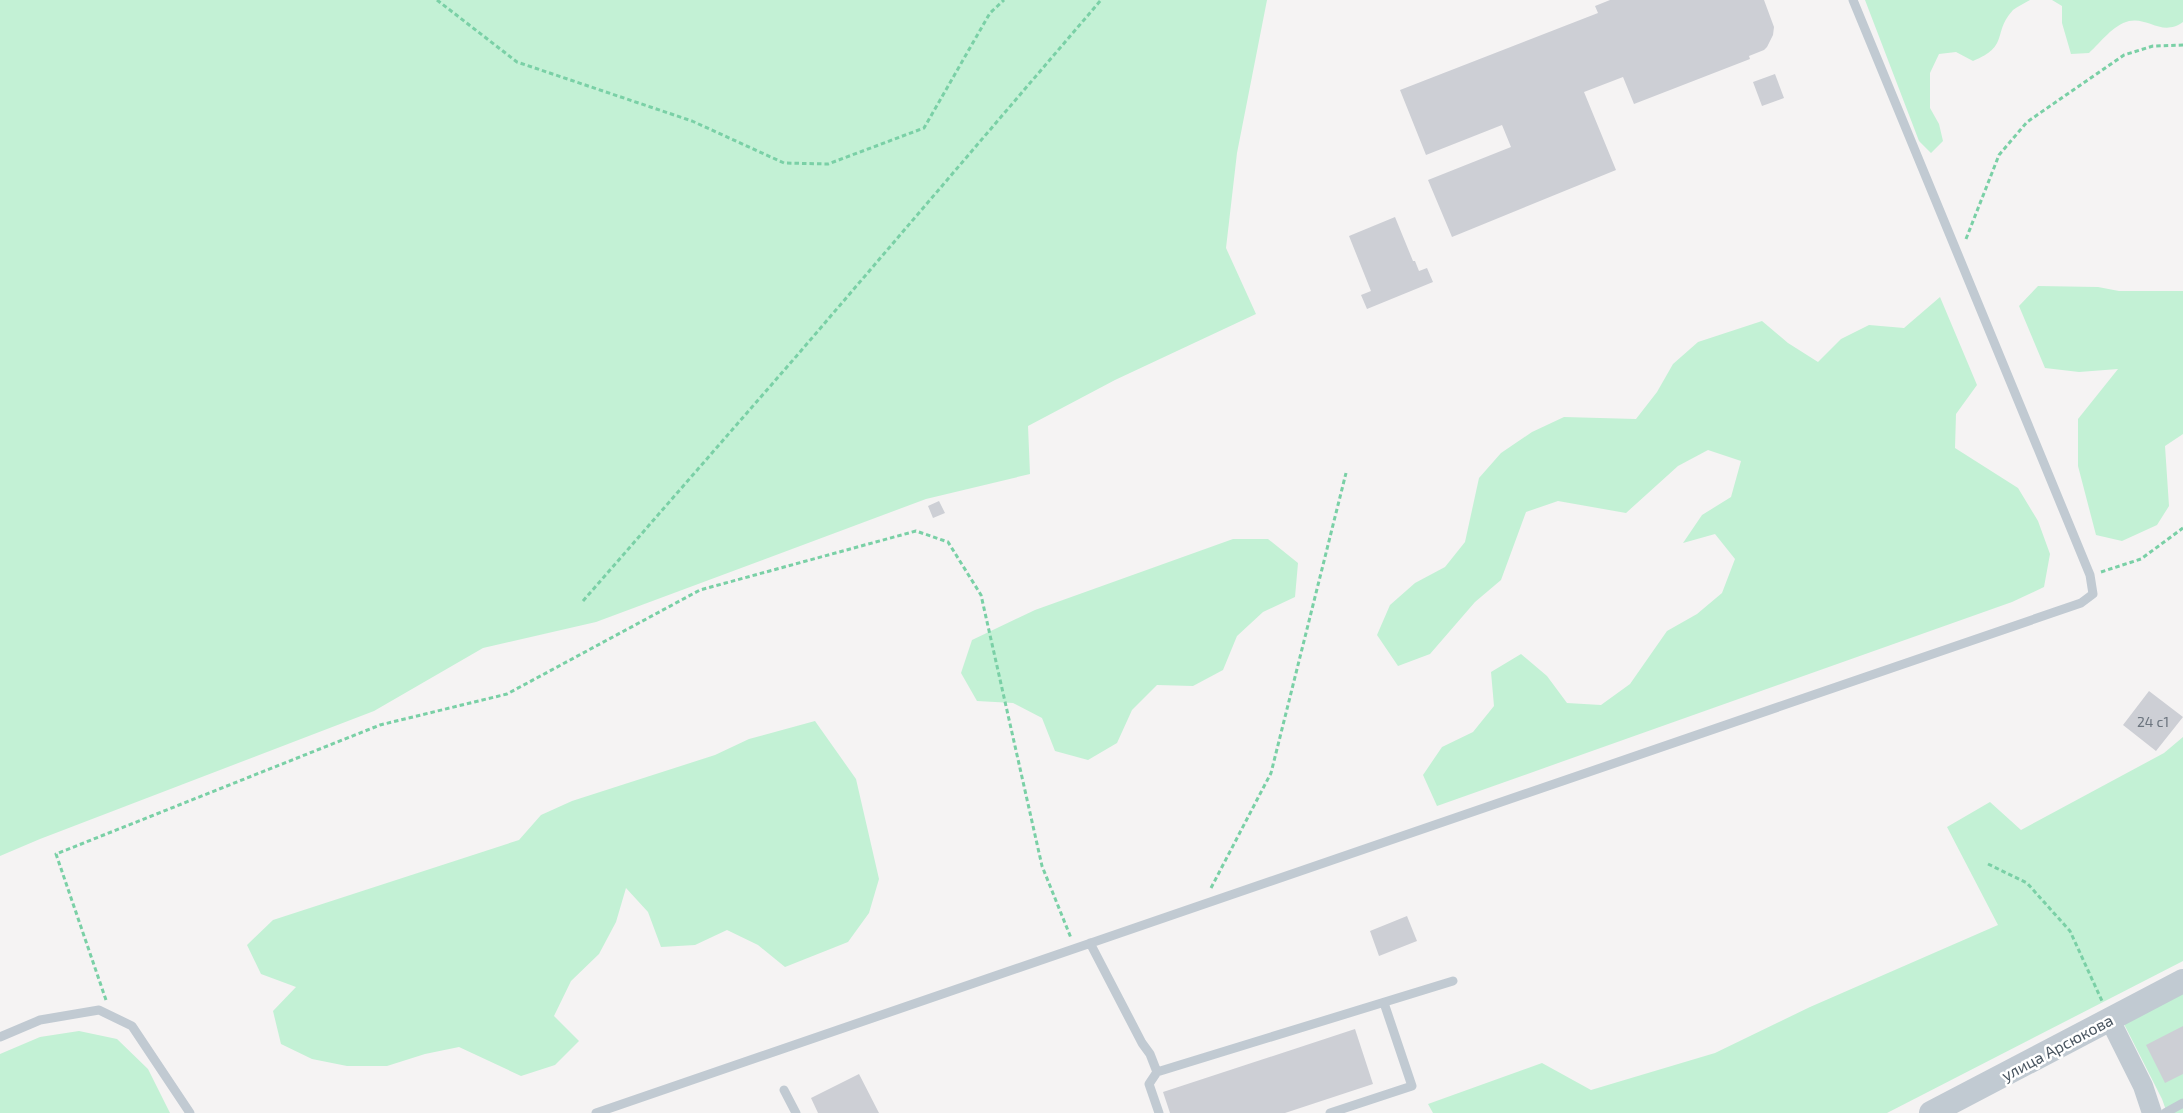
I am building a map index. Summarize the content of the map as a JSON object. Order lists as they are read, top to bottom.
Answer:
{
  "streets": {
    "street": ["улица Арсюкова"]
  },
  "house_numbers": ["24 с1"]
}
